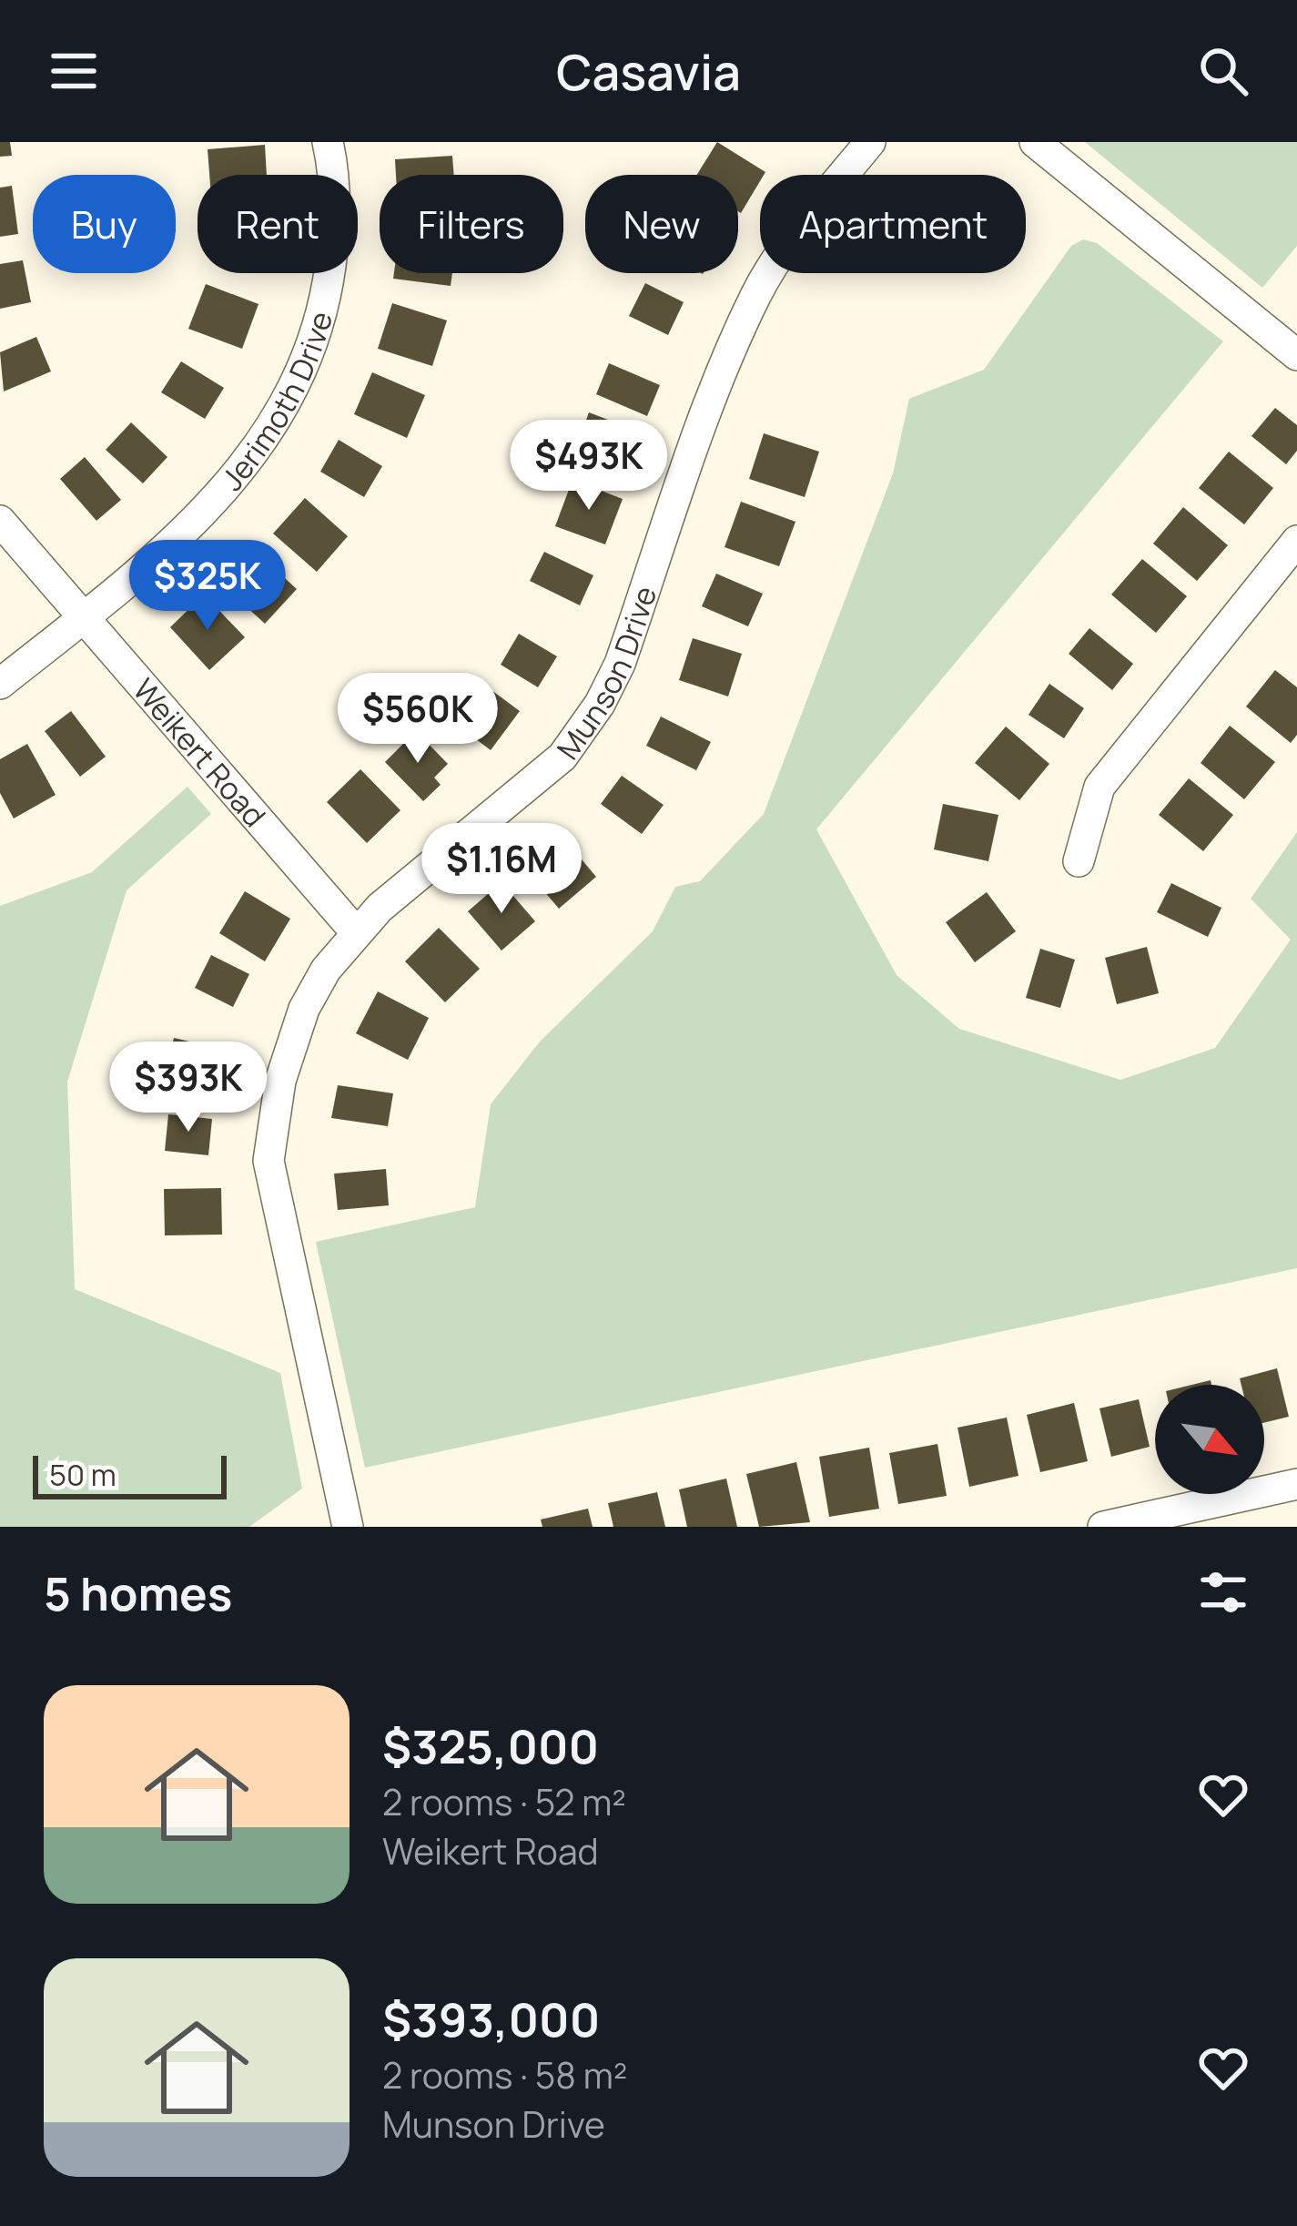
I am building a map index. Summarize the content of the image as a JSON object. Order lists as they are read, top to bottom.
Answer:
{
  "streets": {
    "street": ["Jerimoth Drive", "Munson Drive", "Weikert Road"]
  },
  "crossings": [
    ["Jerimoth Drive", "Weikert Road"],
    ["Munson Drive", "Weikert Road"]
  ],
  "scale_bar": "50 m",
  "north": "bottom right",
  "page": {
    "header": "Casavia",
    "chip": [
      "Buy",
      "Rent",
      "Filters",
      "New",
      "Apartment"
    ],
    "price": [
      "$493K",
      "$325K",
      "$560K",
      "$1.16M",
      "$393K"
    ],
    "scale": "50 m",
    "heading": "5 homes",
    "list": [
      {
        "name": "$325,000",
        "note": "2 rooms · 52 m² · Weikert Road"
      },
      {
        "name": "$393,000",
        "note": "2 rooms · 58 m² · Munson Drive"
      }
    ]
  }
}
